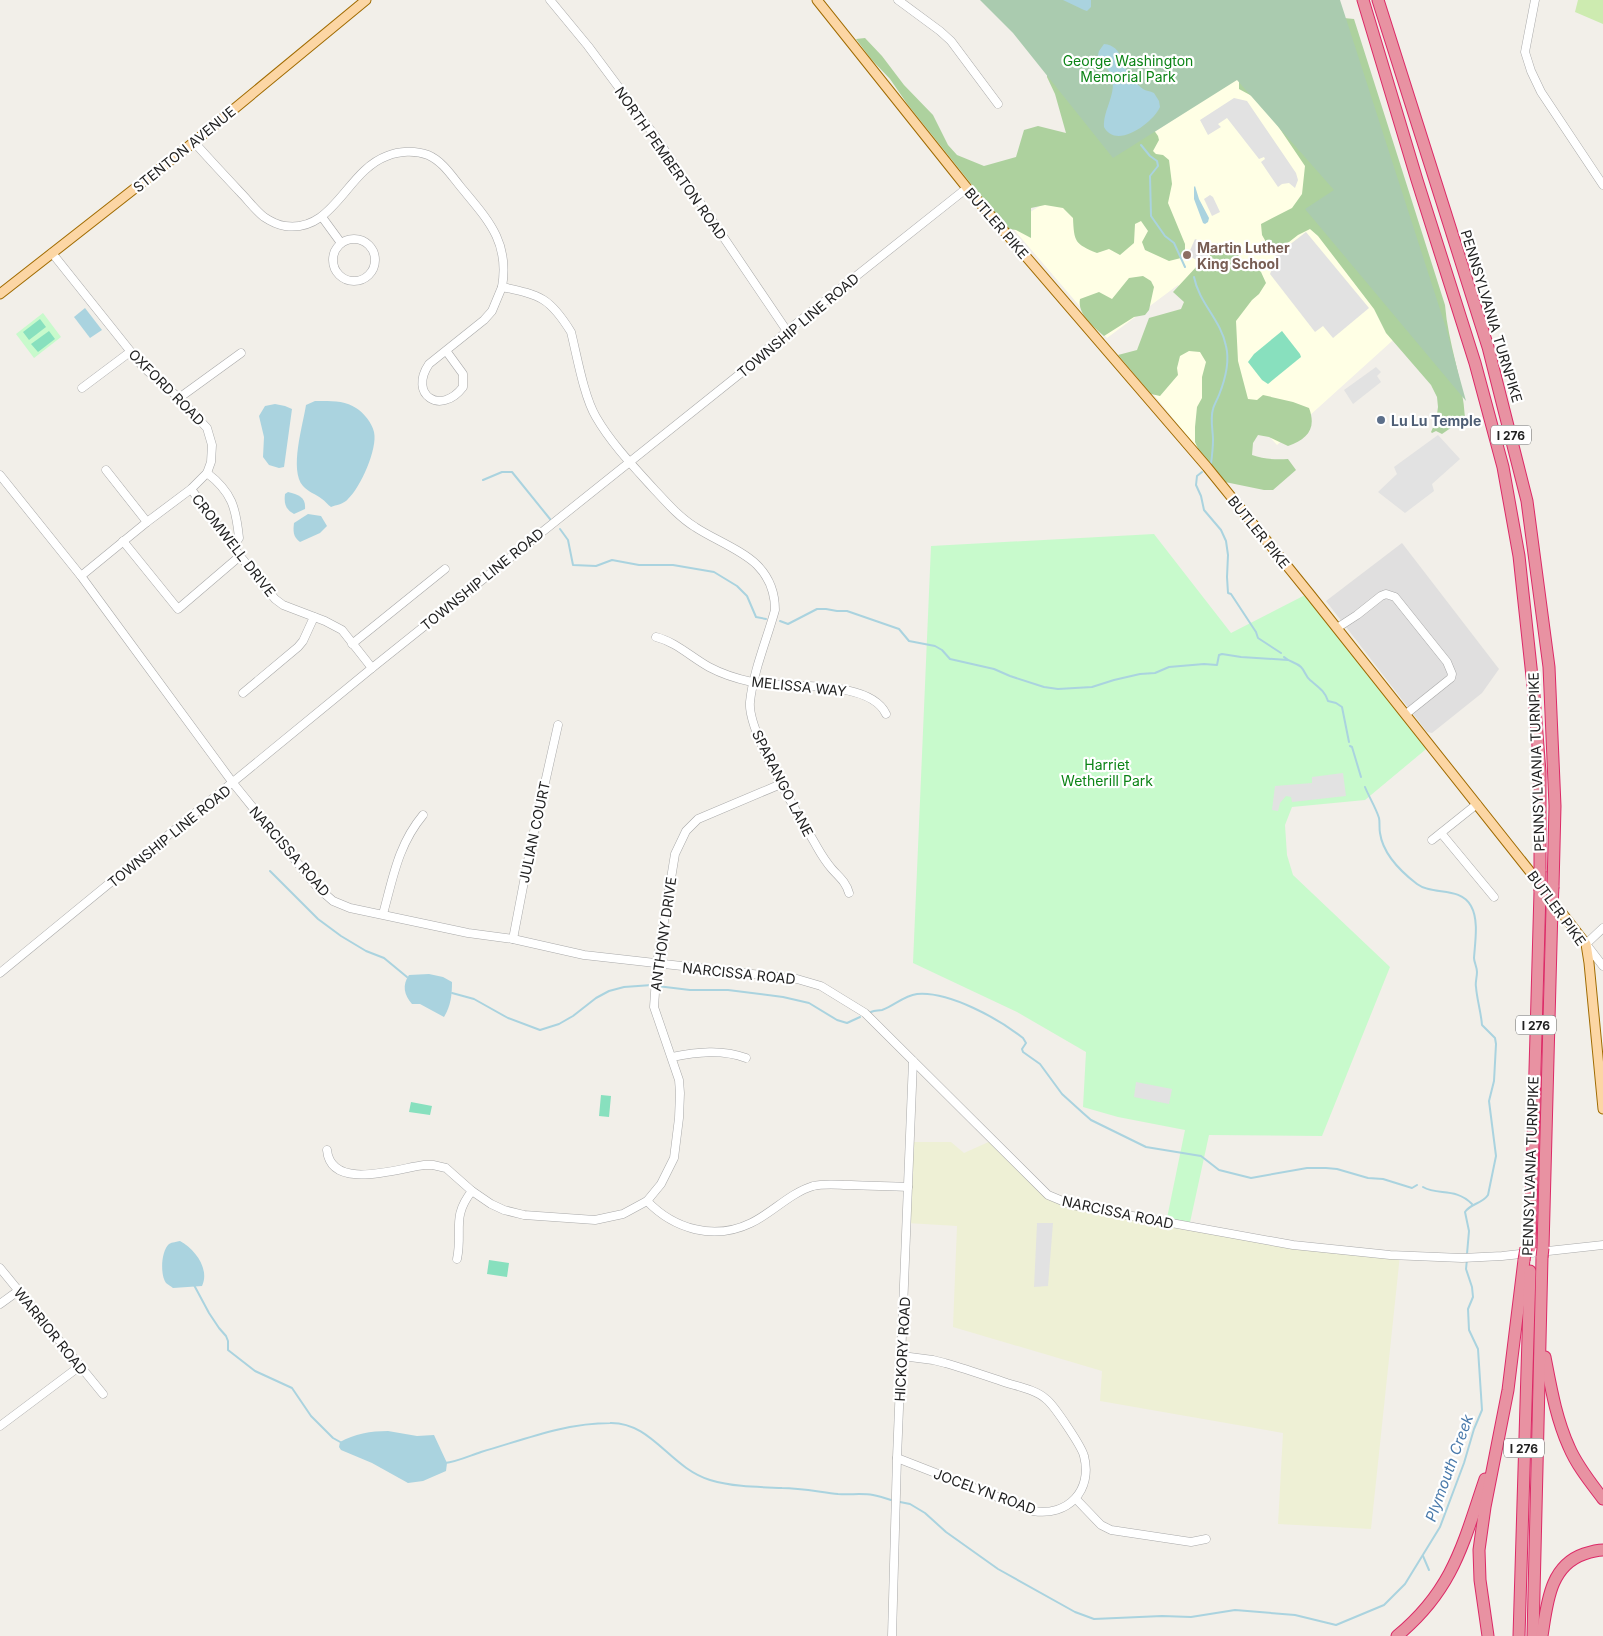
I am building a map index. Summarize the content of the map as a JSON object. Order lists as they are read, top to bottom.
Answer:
{
  "streets": {
    "highway": ["PENNSYLVANIA TURNPIKE", "I 276"],
    "main road": ["STENTON AVENUE", "BUTLER PIKE"],
    "street": [
      "NORTH PEMBERTON ROAD",
      "TOWNSHIP LINE ROAD",
      "OXFORD ROAD",
      "CROMWELL DRIVE",
      "MELISSA WAY",
      "SPARANGO LANE",
      "JULIAN COURT",
      "NARCISSA ROAD",
      "ANTHONY DRIVE",
      "WARRIOR ROAD",
      "HICKORY ROAD",
      "JOCELYN ROAD"
    ]
  },
  "crossings": [
    ["STENTON AVENUE", "OXFORD ROAD"],
    ["NORTH PEMBERTON ROAD", "TOWNSHIP LINE ROAD"],
    ["BUTLER PIKE", "TOWNSHIP LINE ROAD"],
    ["TOWNSHIP LINE ROAD", "CROMWELL DRIVE"],
    ["TOWNSHIP LINE ROAD", "SPARANGO LANE"],
    ["TOWNSHIP LINE ROAD", "NARCISSA ROAD"],
    ["MELISSA WAY", "SPARANGO LANE"],
    ["SPARANGO LANE", "ANTHONY DRIVE"],
    ["JULIAN COURT", "NARCISSA ROAD"],
    ["NARCISSA ROAD", "ANTHONY DRIVE"],
    ["NARCISSA ROAD", "HICKORY ROAD"],
    ["HICKORY ROAD", "JOCELYN ROAD"]
  ],
  "water": ["Plymouth Creek"],
  "parks": ["George Washington Memorial Park", "Harriet Wetherill Park"],
  "places": ["Martin Luther King School", "Lu Lu Temple"]
}
